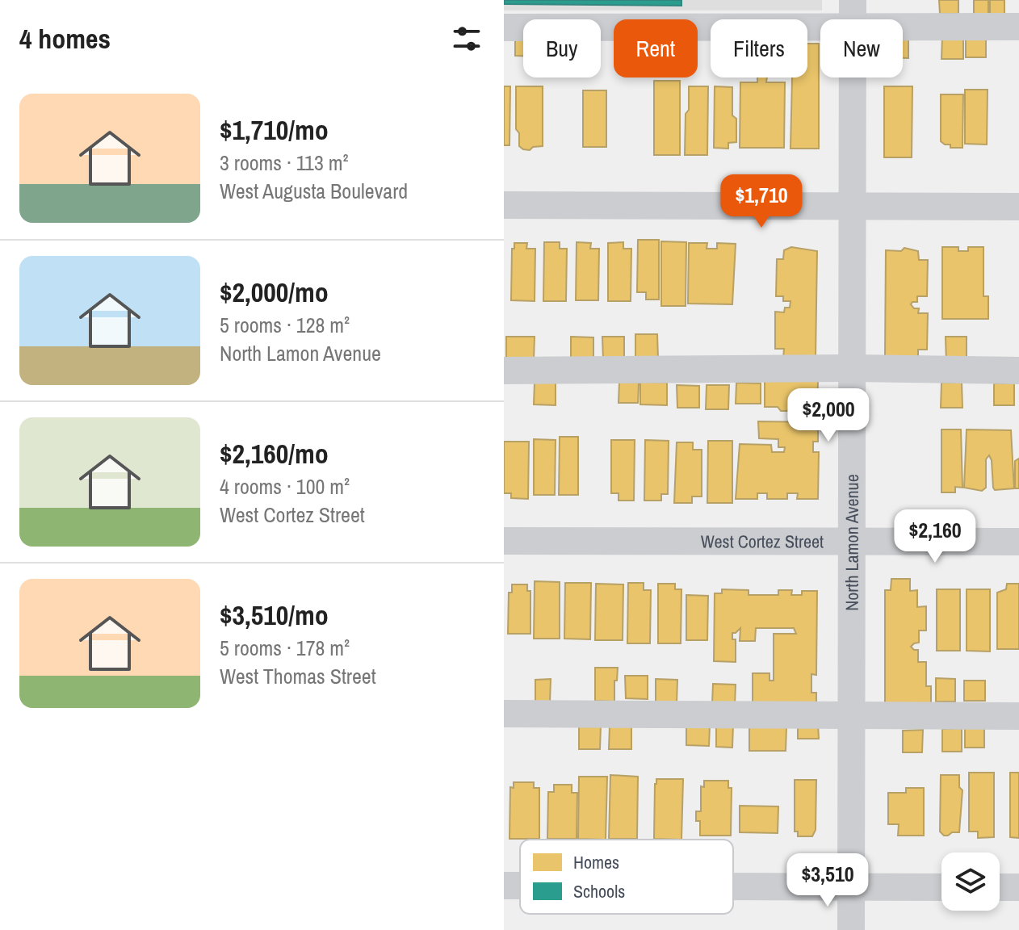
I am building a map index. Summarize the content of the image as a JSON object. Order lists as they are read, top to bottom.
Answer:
{
  "streets": {
    "street": ["West Cortez Street", "North Lamon Avenue"]
  },
  "crossings": [
    ["West Cortez Street", "North Lamon Avenue"]
  ],
  "legend": ["Homes", "Schools"],
  "page": {
    "heading": "4 homes",
    "chip": [
      "Buy",
      "Rent",
      "Filters",
      "New"
    ],
    "list": [
      {
        "name": "$1,710/mo",
        "note": "3 rooms · 113 m² · West Augusta Boulevard"
      },
      {
        "name": "$2,000/mo",
        "note": "5 rooms · 128 m² · North Lamon Avenue"
      },
      {
        "name": "$2,160/mo",
        "note": "4 rooms · 100 m² · West Cortez Street"
      },
      {
        "name": "$3,510/mo",
        "note": "5 rooms · 178 m² · West Thomas Street"
      }
    ],
    "price": [
      "$1,710",
      "$2,000",
      "$2,160",
      "$3,510"
    ]
  }
}
